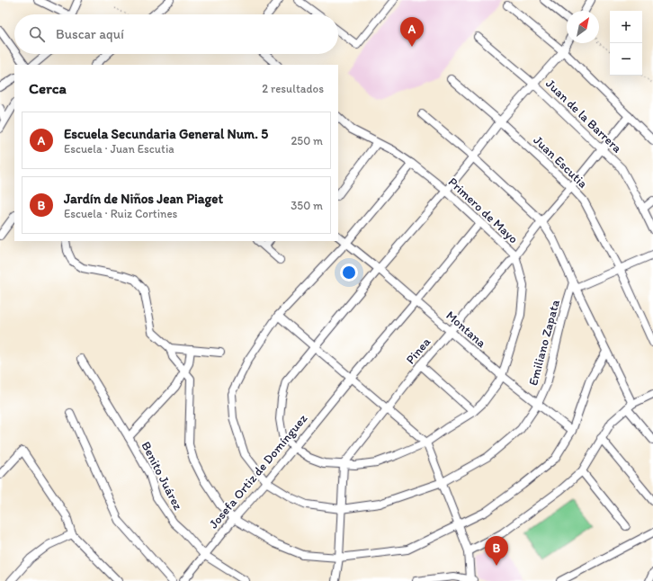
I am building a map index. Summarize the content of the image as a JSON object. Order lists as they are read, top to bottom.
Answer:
{
  "streets": {
    "street": [
      "Juan de la Barrera",
      "Juan Escutia",
      "Primero de Mayo",
      "Montana",
      "Emiliano Zapata",
      "Pinea",
      "Josefa Ortiz de Domínguez",
      "Benito Juárez"
    ]
  },
  "crossings": [
    ["Juan de la Barrera", "Primero de Mayo"],
    ["Juan de la Barrera", "Pinea"],
    ["Juan Escutia", "Primero de Mayo"],
    ["Juan Escutia", "Pinea"],
    ["Primero de Mayo", "Montana"],
    ["Primero de Mayo", "Emiliano Zapata"],
    ["Primero de Mayo", "Pinea"],
    ["Primero de Mayo", "Josefa Ortiz de Domínguez"],
    ["Montana", "Emiliano Zapata"],
    ["Montana", "Pinea"],
    ["Montana", "Josefa Ortiz de Domínguez"],
    ["Emiliano Zapata", "Pinea"],
    ["Emiliano Zapata", "Josefa Ortiz de Domínguez"],
    ["Josefa Ortiz de Domínguez", "Benito Juárez"]
  ],
  "north": "top right",
  "page": {
    "map_buttons": ["+", "−"],
    "search": "Buscar aquí",
    "pins": ["A", "B"],
    "heading": ["Cerca", "2 resultados"],
    "list": [
      {
        "mark": "A",
        "name": "Escuela Secundaria General Num. 5",
        "note": "Escuela · Juan Escutia",
        "value": "250 m"
      },
      {
        "mark": "B",
        "name": "Jardín de Niños Jean Piaget",
        "note": "Escuela · Ruiz Cortines",
        "value": "350 m"
      }
    ]
  }
}
